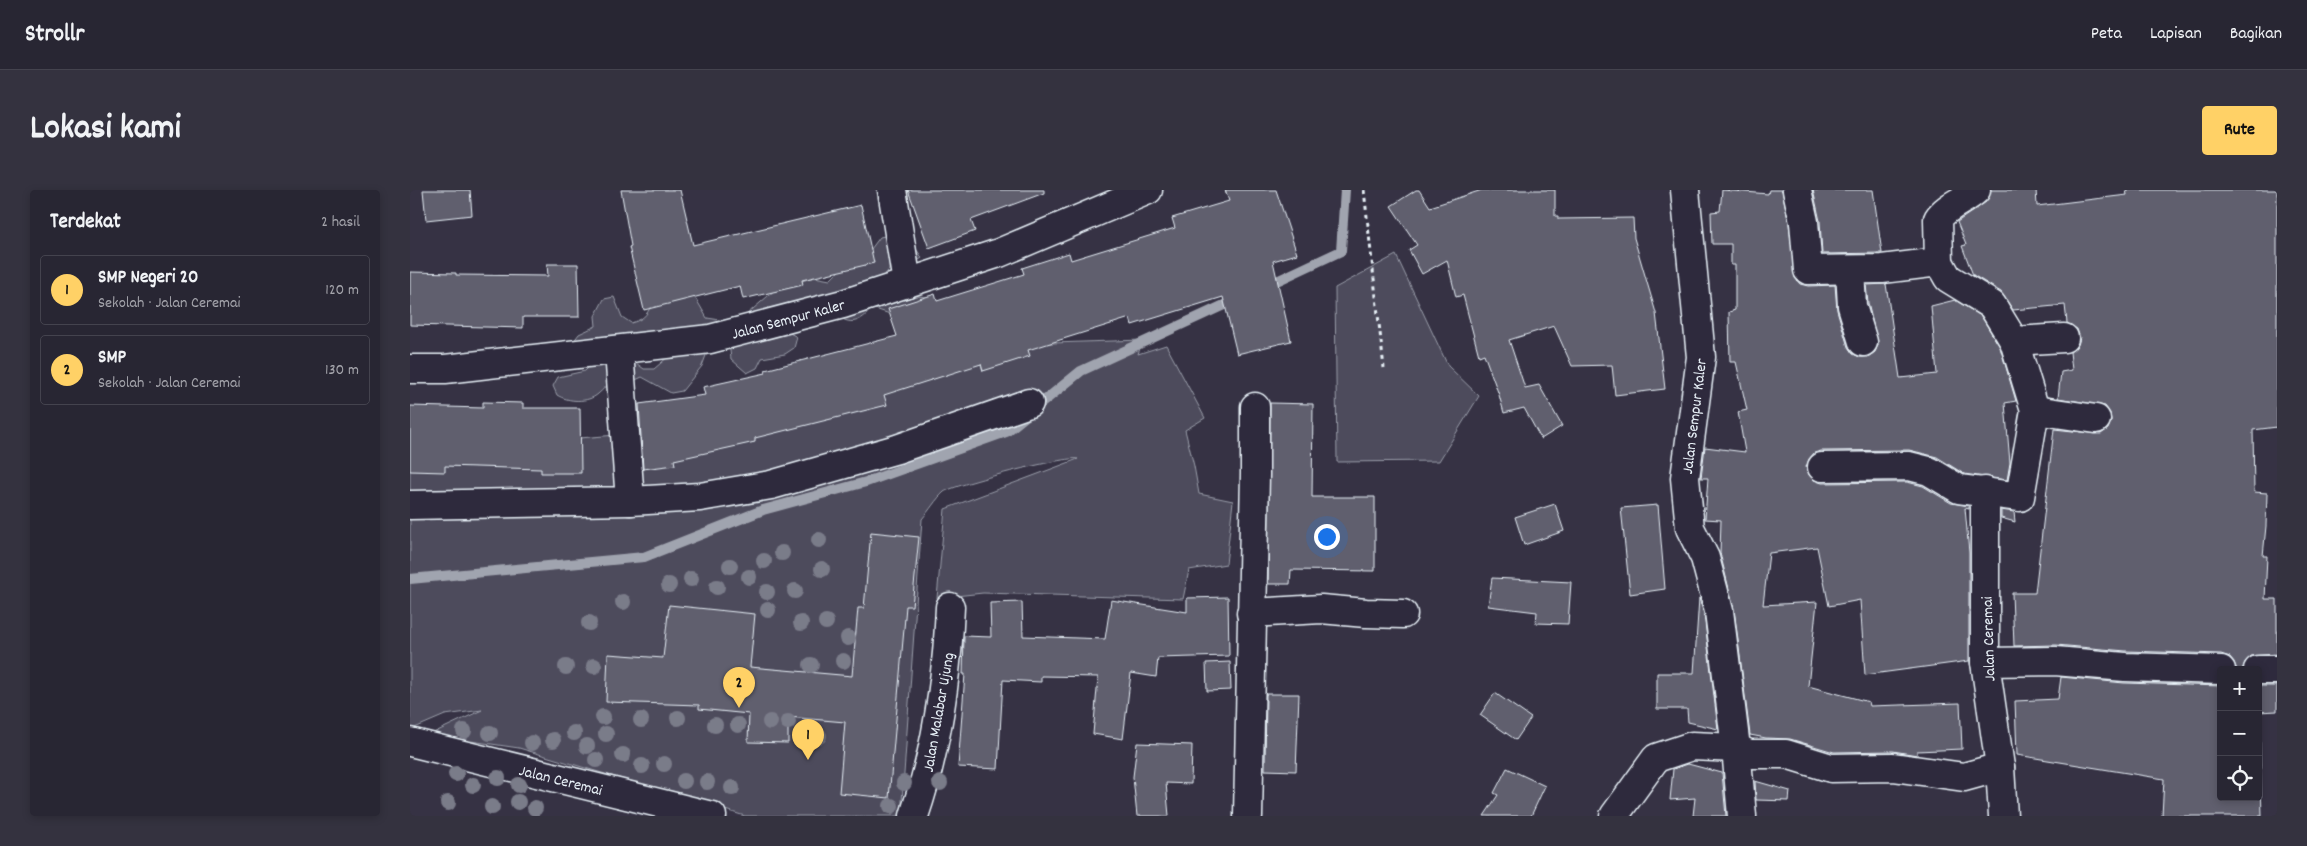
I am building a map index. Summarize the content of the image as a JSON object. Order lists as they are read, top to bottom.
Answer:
{
  "streets": {
    "street": ["Jalan Sempur Kaler", "Jalan Ceremai", "Jalan Malabar Ujung"]
  },
  "page": {
    "header": "Strollr",
    "nav": ["Peta", "Lapisan", "Bagikan"],
    "title": "Lokasi kami",
    "buttons": "Rute",
    "heading": ["Terdekat", "2 hasil"],
    "list": [
      {
        "mark": "1",
        "name": "SMP Negeri 20",
        "note": "Sekolah · Jalan Ceremai",
        "value": "120 m"
      },
      {
        "mark": "2",
        "name": "SMP",
        "note": "Sekolah · Jalan Ceremai",
        "value": "130 m"
      }
    ],
    "map_buttons": ["+", "−"],
    "pins": ["2", "1"]
  }
}
